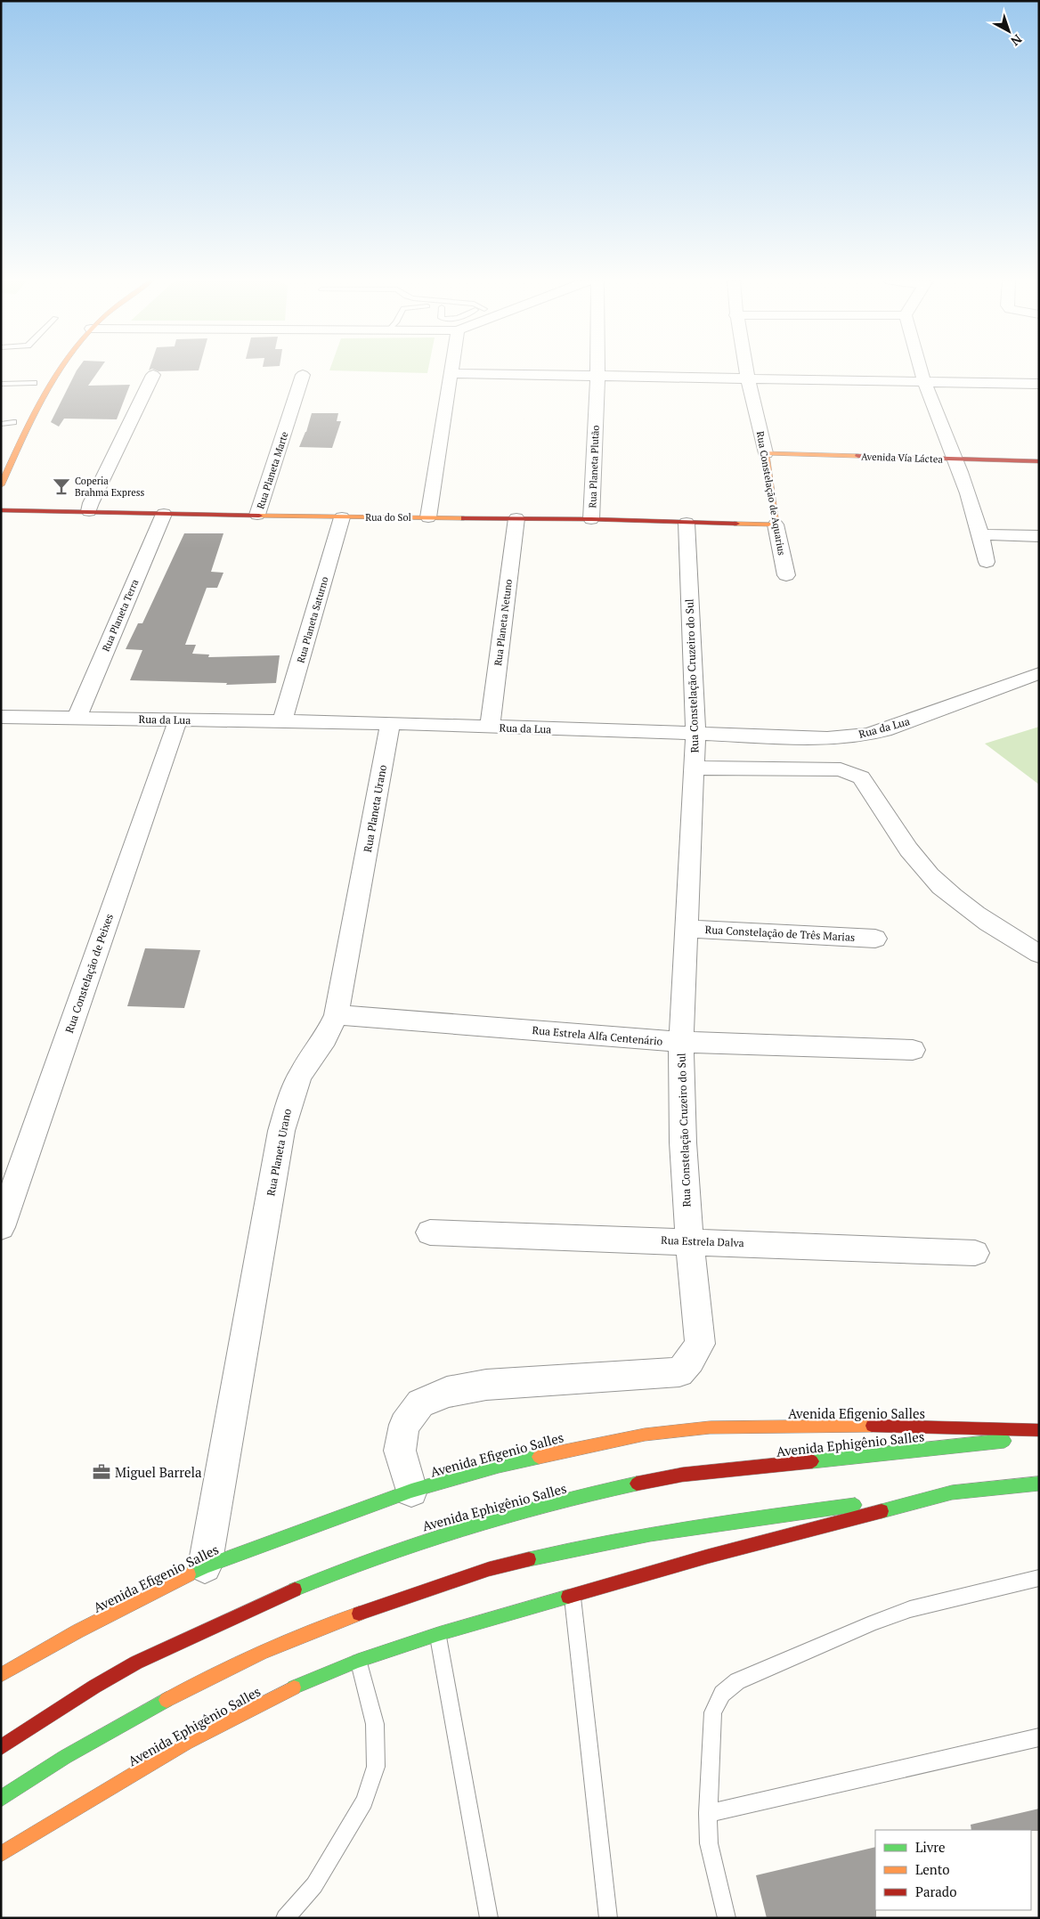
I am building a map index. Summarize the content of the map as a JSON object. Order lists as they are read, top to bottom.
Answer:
{
  "streets": {
    "main road": [
      "Avenida Vía Láctea",
      "Rua Constelação de Aquarius",
      "Rua do Sol",
      "Avenida Efigenio Salles",
      "Avenida Ephigênio Salles"
    ],
    "street": [
      "Rua Planeta Plutão",
      "Rua Planeta Marte",
      "Rua Planeta Terra",
      "Rua Planeta Saturno",
      "Rua Planeta Netuno",
      "Rua Constelação Cruzeiro do Sul",
      "Rua da Lua",
      "Rua Planeta Urano",
      "Rua Constelação de Três Marias",
      "Rua Constelação de Peixes",
      "Rua Estrela Alfa Centenário",
      "Rua Estrela Dalva"
    ]
  },
  "crossings": [
    ["Avenida Vía Láctea", "Rua Constelação de Aquarius"],
    ["Rua Planeta Plutão", "Rua do Sol"],
    ["Rua Planeta Marte", "Rua do Sol"],
    ["Rua Constelação de Aquarius", "Rua do Sol"],
    ["Rua do Sol", "Rua Planeta Terra"],
    ["Rua do Sol", "Rua Planeta Saturno"],
    ["Rua do Sol", "Rua Planeta Netuno"],
    ["Rua do Sol", "Rua Constelação Cruzeiro do Sul"],
    ["Rua Planeta Terra", "Rua da Lua"],
    ["Rua Planeta Saturno", "Rua da Lua"],
    ["Rua Planeta Netuno", "Rua da Lua"],
    ["Rua Constelação Cruzeiro do Sul", "Rua da Lua"],
    ["Rua Constelação Cruzeiro do Sul", "Rua Constelação de Três Marias"],
    ["Rua Constelação Cruzeiro do Sul", "Rua Estrela Alfa Centenário"],
    ["Rua Constelação Cruzeiro do Sul", "Rua Estrela Dalva"],
    ["Rua Constelação Cruzeiro do Sul", "Avenida Efigenio Salles"],
    ["Rua da Lua", "Rua Planeta Urano"],
    ["Rua da Lua", "Rua Constelação de Peixes"],
    ["Rua Planeta Urano", "Rua Estrela Alfa Centenário"],
    ["Rua Planeta Urano", "Avenida Efigenio Salles"]
  ],
  "places": {
    "bar": ["Coperia Brahma Express"],
    "office": ["Miguel Barrela"]
  },
  "legend": ["Livre", "Lento", "Parado"],
  "north": "bottom right"
}
